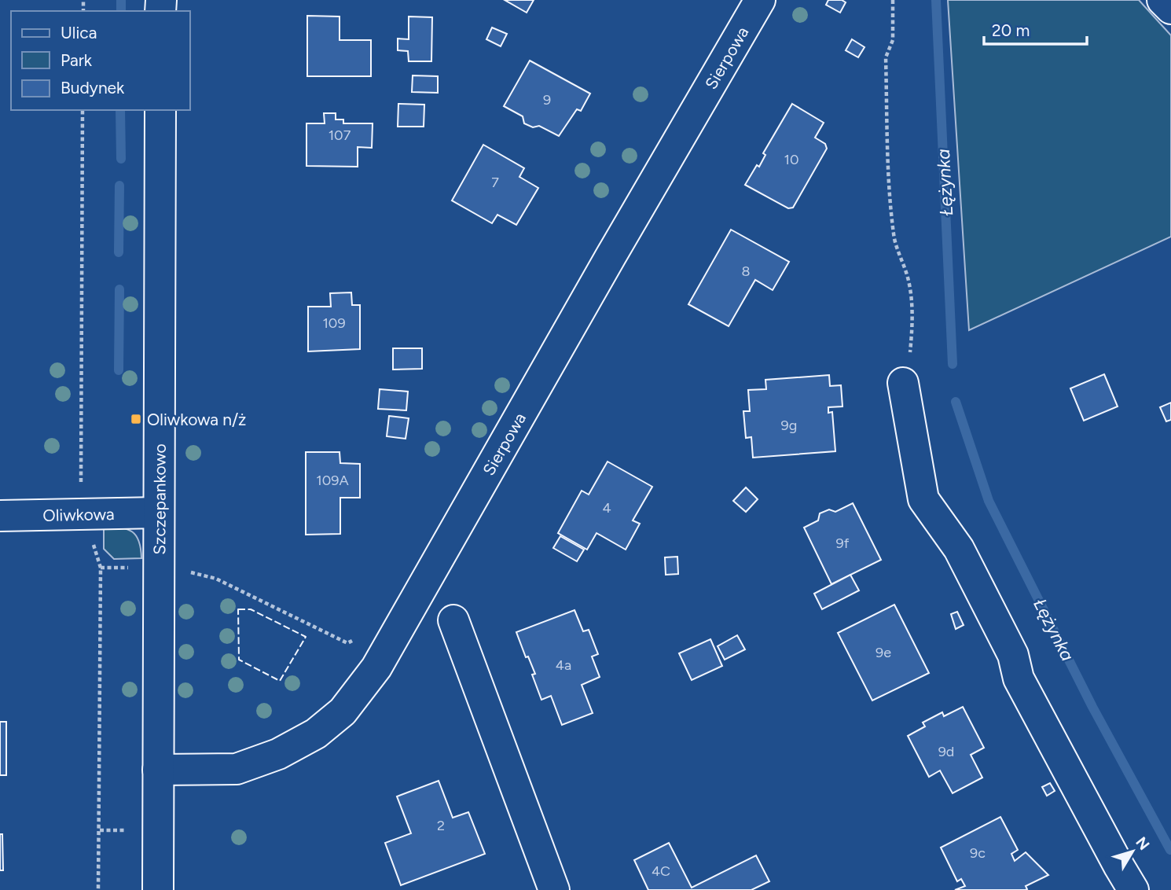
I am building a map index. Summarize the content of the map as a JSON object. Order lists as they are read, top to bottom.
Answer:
{
  "streets": {
    "street": ["Sierpowa", "Szczepankowo", "Oliwkowa"]
  },
  "crossings": [
    ["Sierpowa", "Szczepankowo"],
    ["Szczepankowo", "Oliwkowa"]
  ],
  "water": ["Łężynka"],
  "places": {
    "transit": ["Oliwkowa n/ż"]
  },
  "house_numbers": [
    "9",
    "107",
    "10",
    "7",
    "8",
    "109",
    "9g",
    "109A",
    "4",
    "9f",
    "9e",
    "4a",
    "9d",
    "2",
    "9c",
    "4C"
  ],
  "legend": ["Ulica", "Park", "Budynek"],
  "scale_bar": "20 m",
  "north": "top right"
}
